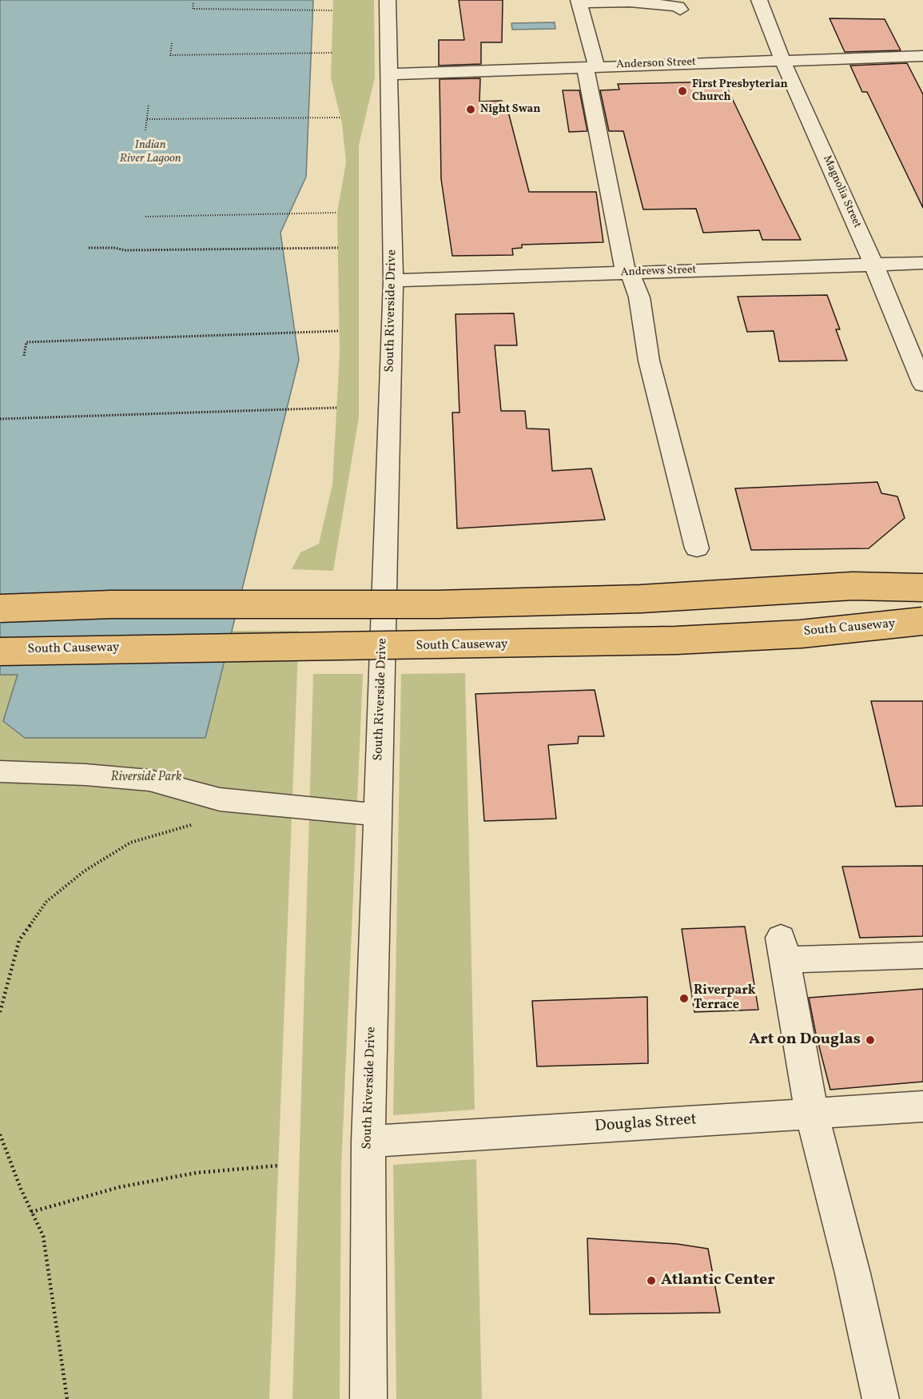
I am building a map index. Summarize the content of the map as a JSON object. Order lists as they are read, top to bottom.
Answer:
{
  "streets": {
    "main road": ["South Causeway"],
    "street": [
      "Anderson Street",
      "Magnolia Street",
      "Andrews Street",
      "South Riverside Drive",
      "Douglas Street"
    ]
  },
  "crossings": [
    ["Anderson Street", "Magnolia Street"],
    ["Anderson Street", "South Riverside Drive"],
    ["Magnolia Street", "Andrews Street"],
    ["Andrews Street", "South Riverside Drive"],
    ["South Riverside Drive", "Douglas Street"]
  ],
  "water": ["Indian River Lagoon"],
  "parks": ["Riverside Park"],
  "places": [
    "First Presbyterian Church",
    "Night Swan",
    "Riverpark Terrace",
    "Art on Douglas",
    "Atlantic Center"
  ]
}
